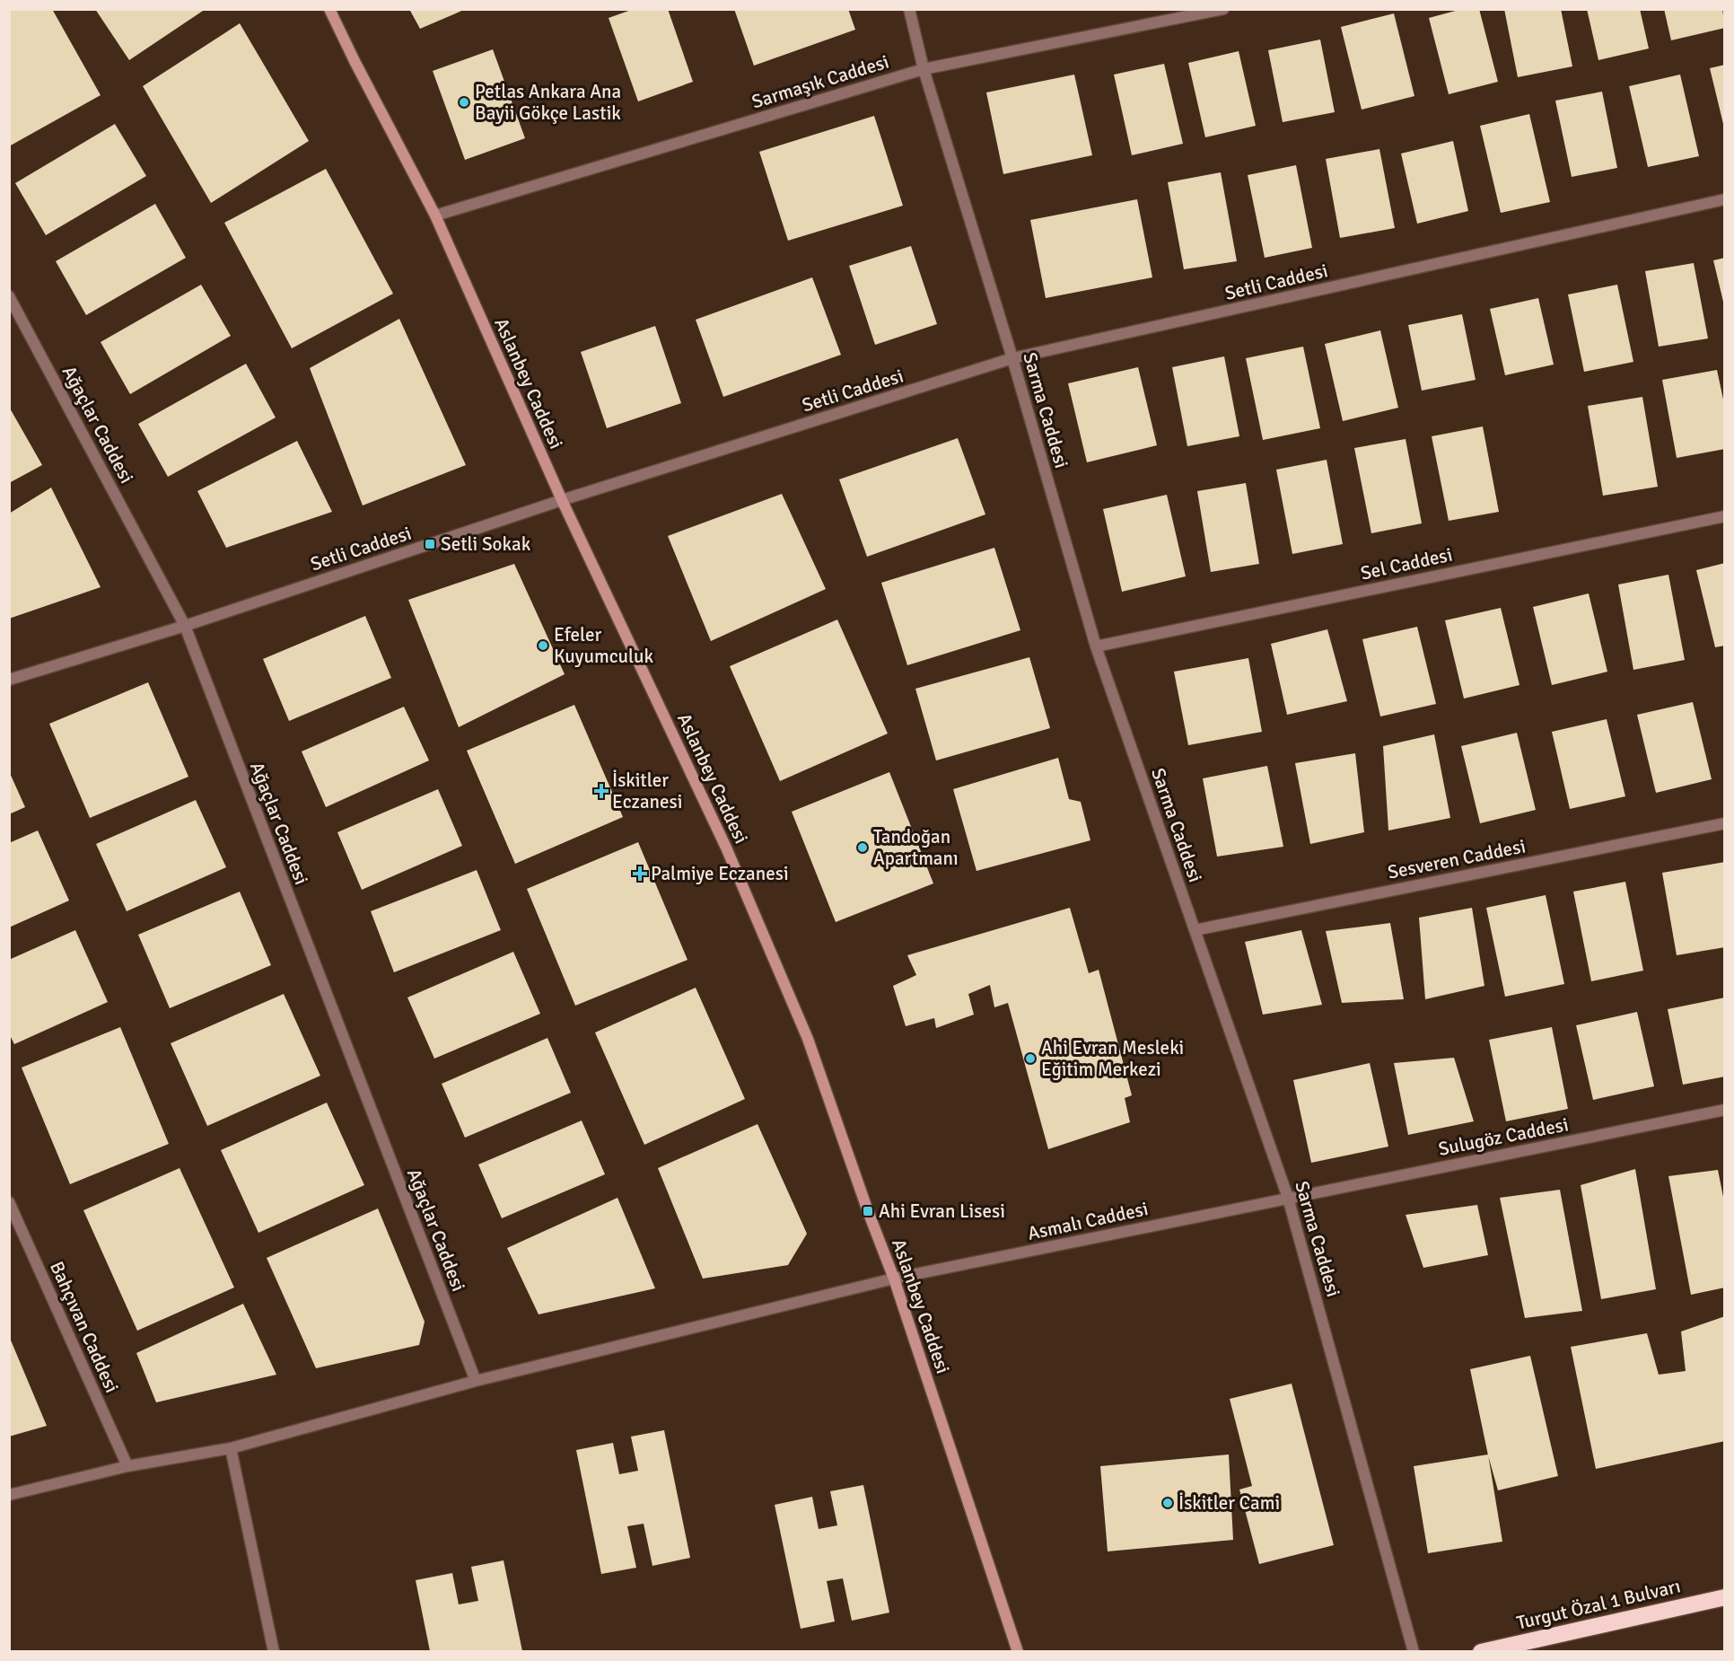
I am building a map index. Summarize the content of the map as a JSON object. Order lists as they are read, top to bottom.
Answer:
{
  "streets": {
    "highway": ["Turgut Özal 1 Bulvarı"],
    "street": [
      "Sarmaşık Caddesi",
      "Setli Caddesi",
      "Aslanbey Caddesi",
      "Sarma Caddesi",
      "Ağaçlar Caddesi",
      "Sel Caddesi",
      "Sesveren Caddesi",
      "Sulugöz Caddesi",
      "Asmalı Caddesi",
      "Bahçıvan Caddesi"
    ]
  },
  "crossings": [
    ["Sarmaşık Caddesi", "Aslanbey Caddesi"],
    ["Sarmaşık Caddesi", "Sarma Caddesi"],
    ["Setli Caddesi", "Aslanbey Caddesi"],
    ["Setli Caddesi", "Sarma Caddesi"],
    ["Setli Caddesi", "Ağaçlar Caddesi"],
    ["Aslanbey Caddesi", "Asmalı Caddesi"],
    ["Sarma Caddesi", "Sel Caddesi"],
    ["Sarma Caddesi", "Sesveren Caddesi"],
    ["Sarma Caddesi", "Sulugöz Caddesi"],
    ["Sarma Caddesi", "Asmalı Caddesi"],
    ["Ağaçlar Caddesi", "Asmalı Caddesi"],
    ["Sulugöz Caddesi", "Asmalı Caddesi"],
    ["Asmalı Caddesi", "Bahçıvan Caddesi"]
  ],
  "places": {
    "other": [
      "Petlas Ankara Ana Bayii Gökçe Lastik",
      "Efeler Kuyumculuk",
      "Tandoğan Apartmanı",
      "Ahi Evran Mesleki Eğitim Merkezi",
      "İskitler Cami"
    ],
    "transit": ["Setli Sokak", "Ahi Evran Lisesi"],
    "health": ["İskitler Eczanesi", "Palmiye Eczanesi"]
  }
}
